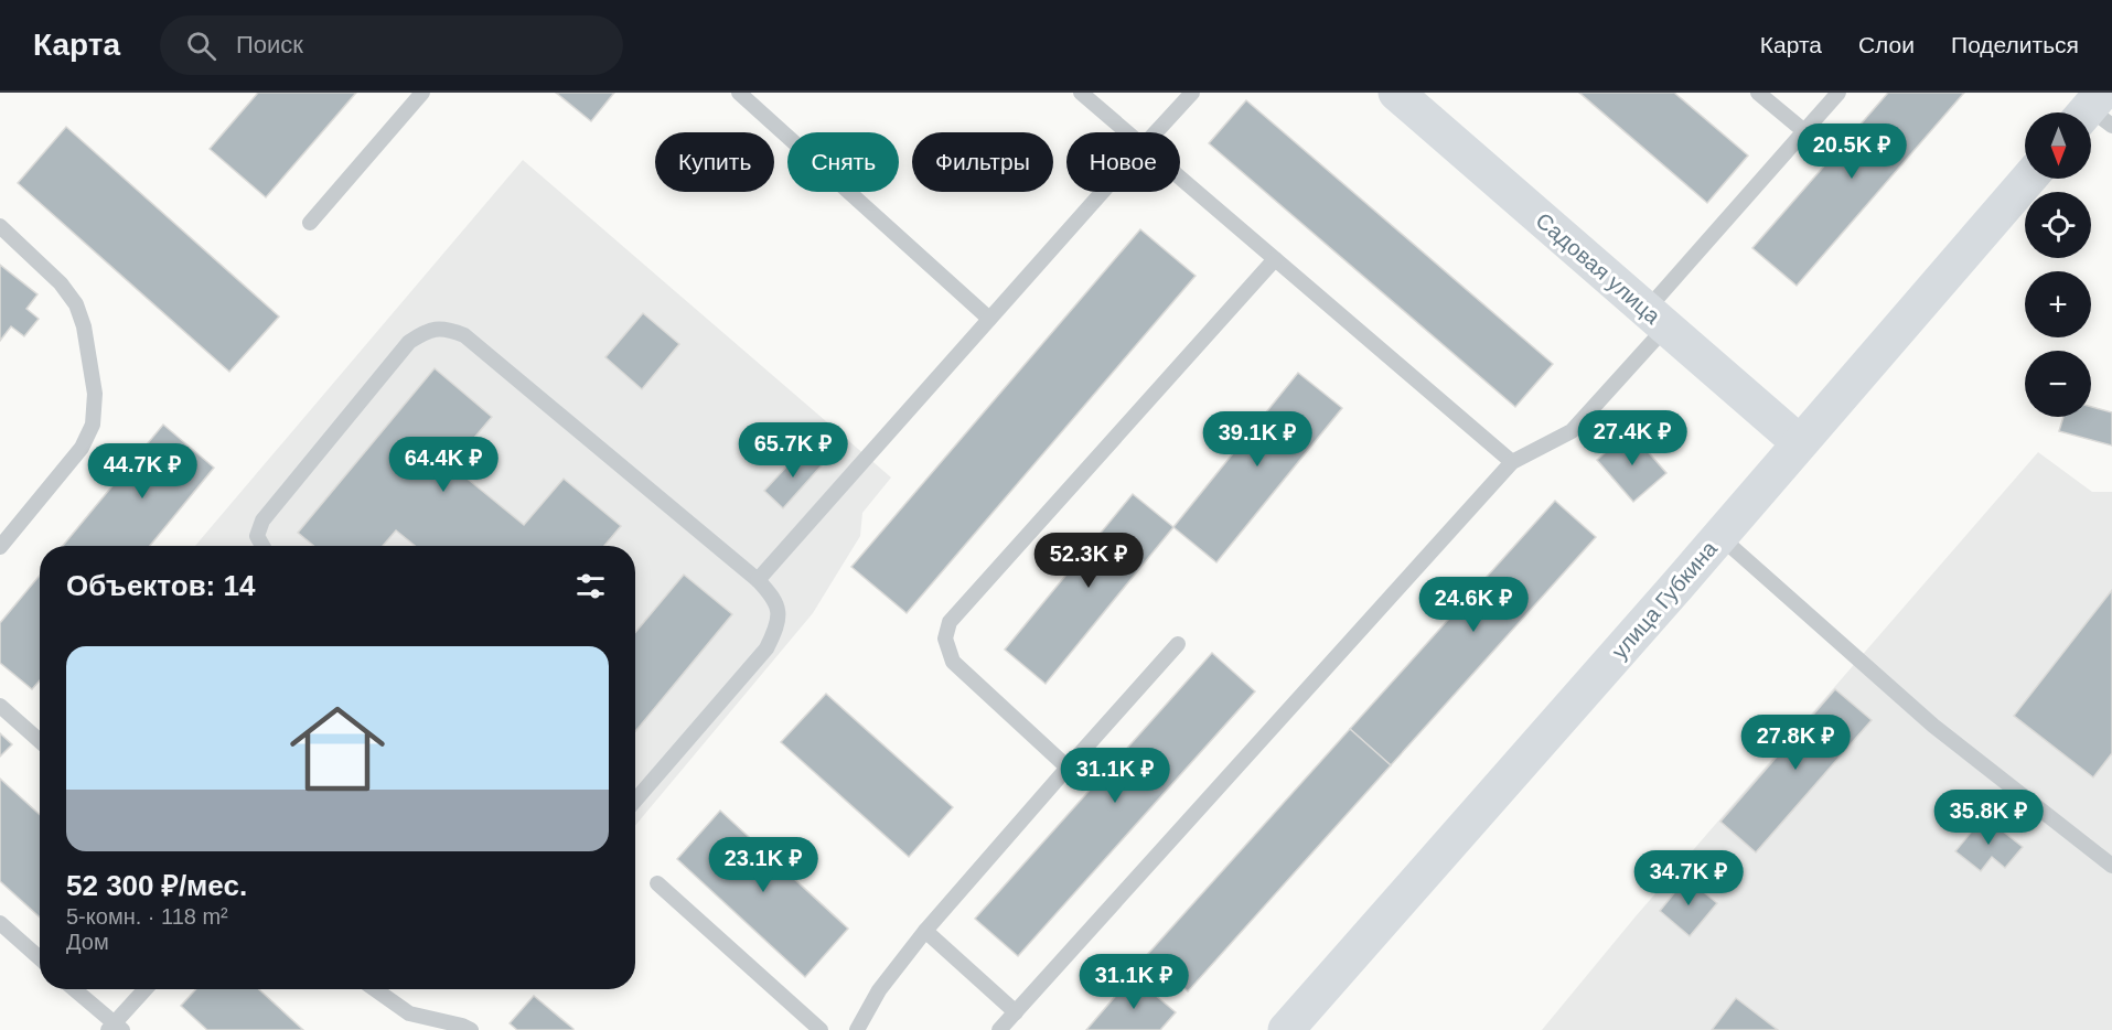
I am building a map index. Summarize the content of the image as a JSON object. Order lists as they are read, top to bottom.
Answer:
{
  "streets": {
    "main road": ["Садовая улица", "улица Губкина"]
  },
  "crossings": [
    ["Садовая улица", "улица Губкина"]
  ],
  "north": "bottom",
  "page": {
    "header": "Карта",
    "search": "Поиск",
    "nav": ["Карта", "Слои", "Поделиться"],
    "map_buttons": ["+", "−"],
    "price": [
      "20.5K ₽",
      "27.4K ₽",
      "39.1K ₽",
      "65.7K ₽",
      "64.4K ₽",
      "44.7K ₽",
      "52.3K ₽",
      "24.6K ₽",
      "27.8K ₽",
      "31.1K ₽",
      "35.8K ₽",
      "23.1K ₽",
      "34.7K ₽",
      "31.1K ₽"
    ],
    "chip": [
      "Купить",
      "Снять",
      "Фильтры",
      "Новое"
    ],
    "heading": "Объектов: 14",
    "list": [
      {
        "name": "52 300 ₽/мес.",
        "note": "5-комн. · 118 m² · Дом"
      }
    ]
  }
}
